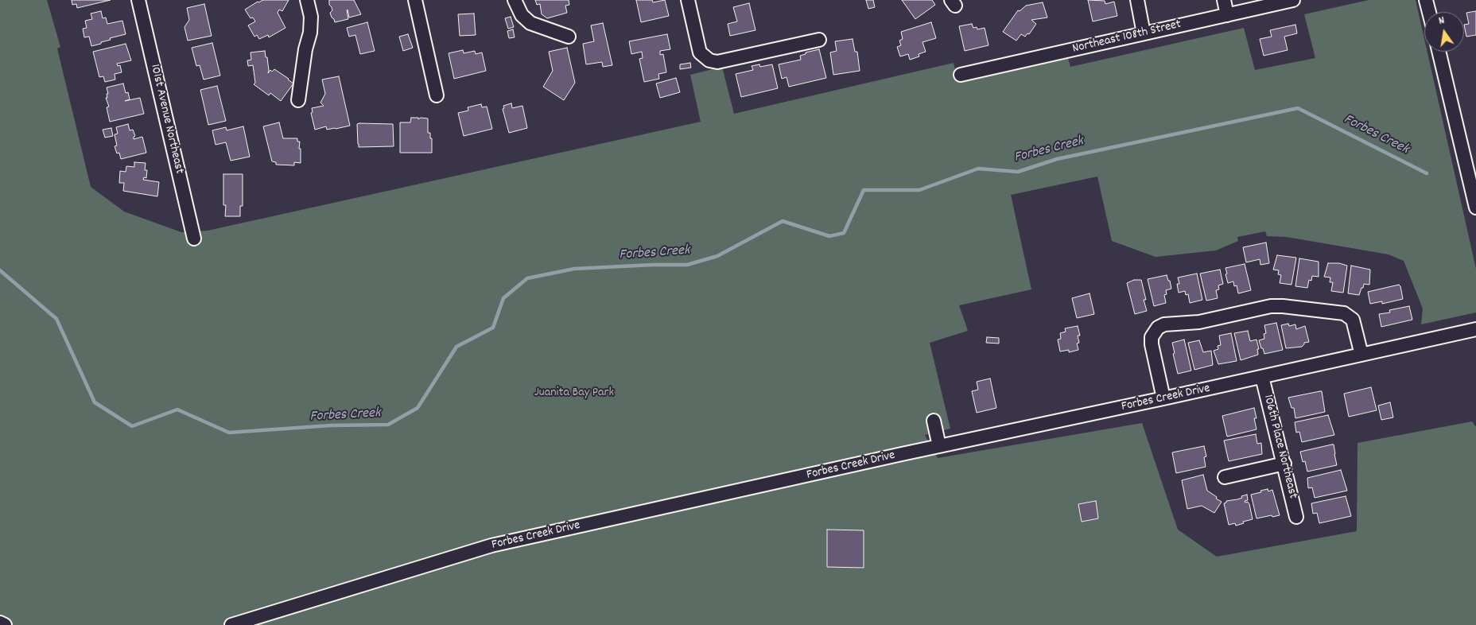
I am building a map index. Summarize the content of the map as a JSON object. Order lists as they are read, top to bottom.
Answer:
{
  "streets": {
    "street": [
      "Northeast 108th Street",
      "101st Avenue Northeast",
      "Forbes Creek Drive",
      "106th Place Northeast"
    ]
  },
  "crossings": [
    ["Forbes Creek Drive", "106th Place Northeast"]
  ],
  "water": ["Forbes Creek"],
  "parks": ["Juanita Bay Park"],
  "north": "top"
}
